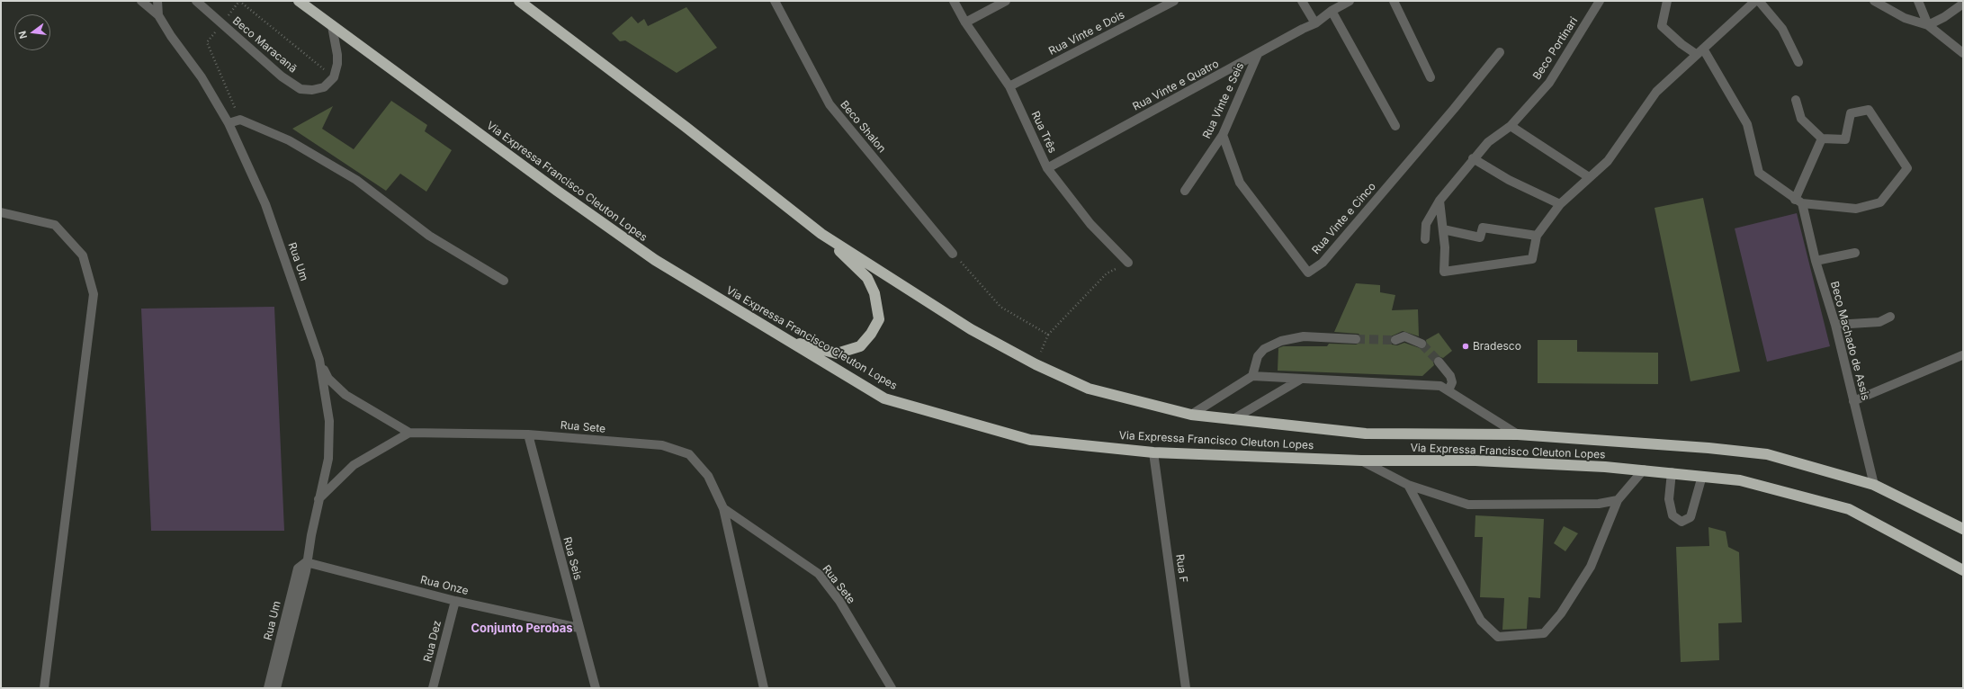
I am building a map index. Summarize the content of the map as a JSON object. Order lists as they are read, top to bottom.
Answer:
{
  "streets": {
    "highway": ["Via Expressa Francisco Cleuton Lopes"],
    "street": [
      "Rua Vinte e Dois",
      "Beco Maracanã",
      "Beco Portinari",
      "Rua Vinte e Quatro",
      "Rua Vinte e Seis",
      "Beco Shalon",
      "Rua Três",
      "Rua Vinte e Cinco",
      "Rua Um",
      "Beco Machado de Assis",
      "Rua Sete",
      "Rua Seis",
      "Rua F",
      "Rua Onze",
      "Rua Dez"
    ]
  },
  "crossings": [
    ["Rua Vinte e Dois", "Rua Três"],
    ["Rua Vinte e Quatro", "Rua Vinte e Seis"],
    ["Rua Vinte e Quatro", "Rua Três"],
    ["Rua Vinte e Seis", "Rua Vinte e Cinco"],
    ["Via Expressa Francisco Cleuton Lopes", "Beco Machado de Assis"],
    ["Via Expressa Francisco Cleuton Lopes", "Rua F"],
    ["Rua Um", "Rua Sete"],
    ["Rua Um", "Rua Onze"],
    ["Rua Sete", "Rua Seis"],
    ["Rua Seis", "Rua Onze"],
    ["Rua Onze", "Rua Dez"]
  ],
  "districts": ["Conjunto Perobas"],
  "places": ["Bradesco"],
  "north": "left"
}
